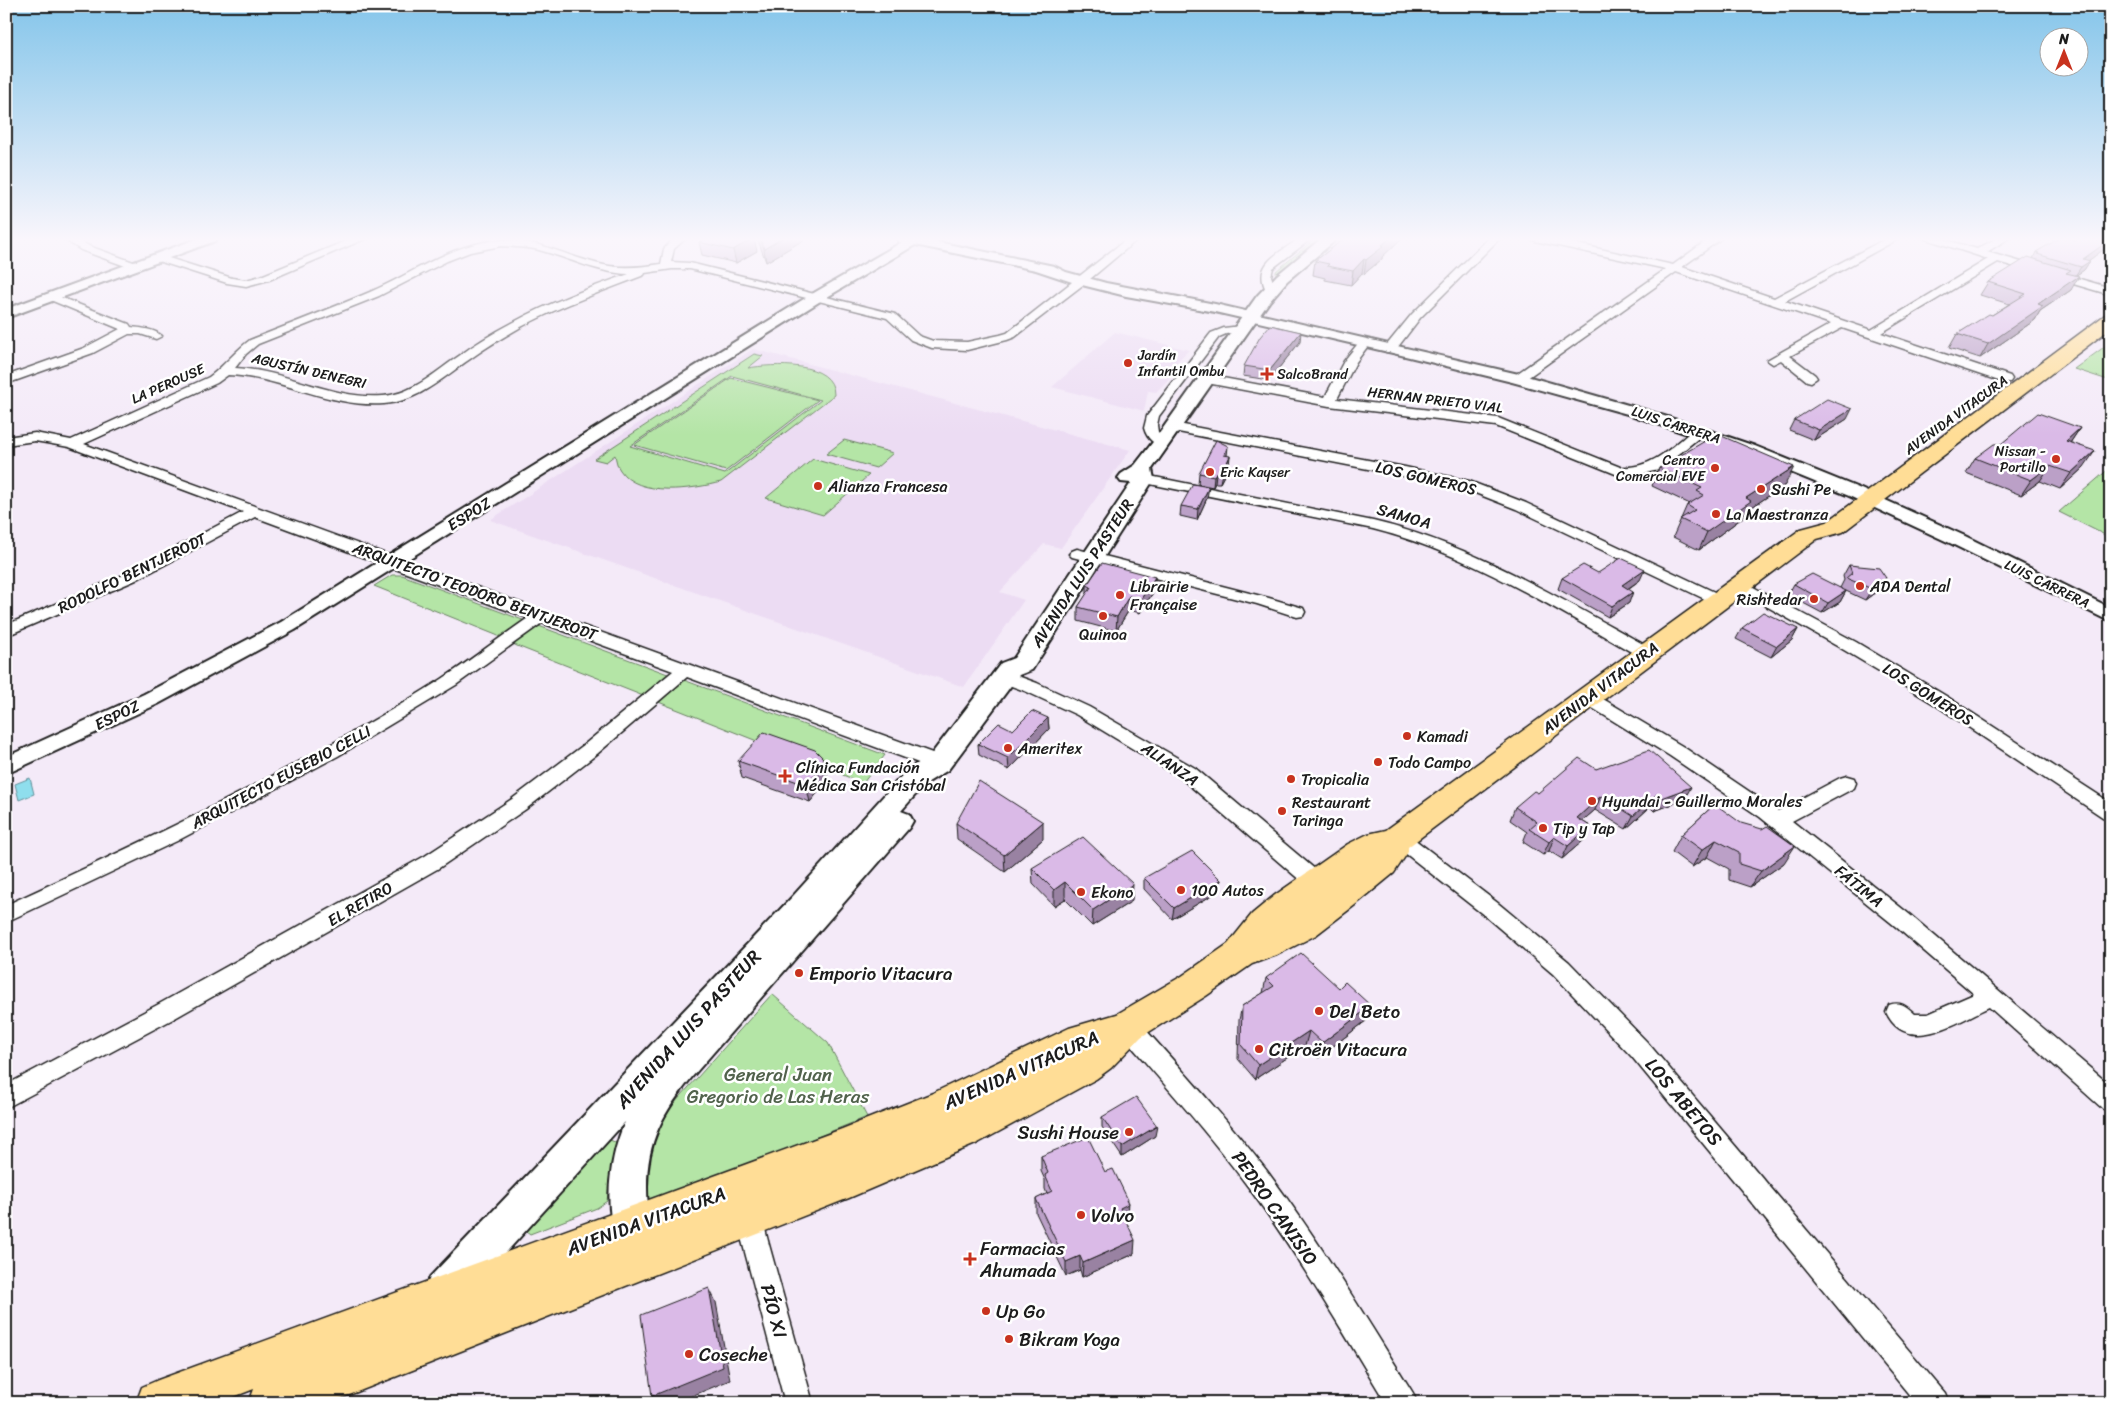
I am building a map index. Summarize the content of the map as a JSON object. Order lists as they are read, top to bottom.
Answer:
{
  "streets": {
    "main road": ["AVENIDA VITACURA", "AVENIDA LUIS PASTEUR"],
    "street": [
      "AGUSTÍN DENEGRI",
      "LA PEROUSE",
      "HERNAN PRIETO VIAL",
      "LUIS CARRERA",
      "LOS GOMEROS",
      "ESPOZ",
      "SAMOA",
      "RODOLFO BENTJERODT",
      "ARQUITECTO TEODORO BENTJERODT",
      "ALIANZA",
      "ARQUITECTO EUSEBIO CELLI",
      "FÁTIMA",
      "EL RETIRO",
      "LOS ABETOS",
      "PEDRO CANISIO",
      "PÍO XI"
    ]
  },
  "crossings": [
    ["AGUSTÍN DENEGRI", "LA PEROUSE"],
    ["LA PEROUSE", "ARQUITECTO TEODORO BENTJERODT"],
    ["HERNAN PRIETO VIAL", "LUIS CARRERA"],
    ["HERNAN PRIETO VIAL", "AVENIDA LUIS PASTEUR"],
    ["AVENIDA VITACURA", "LUIS CARRERA"],
    ["AVENIDA VITACURA", "LOS GOMEROS"],
    ["AVENIDA VITACURA", "SAMOA"],
    ["AVENIDA VITACURA", "AVENIDA LUIS PASTEUR"],
    ["AVENIDA VITACURA", "ALIANZA"],
    ["AVENIDA VITACURA", "FÁTIMA"],
    ["AVENIDA VITACURA", "LOS ABETOS"],
    ["AVENIDA VITACURA", "PEDRO CANISIO"],
    ["AVENIDA VITACURA", "PÍO XI"],
    ["LUIS CARRERA", "AVENIDA LUIS PASTEUR"],
    ["LOS GOMEROS", "AVENIDA LUIS PASTEUR"],
    ["ESPOZ", "ARQUITECTO TEODORO BENTJERODT"],
    ["SAMOA", "AVENIDA LUIS PASTEUR"],
    ["RODOLFO BENTJERODT", "ARQUITECTO TEODORO BENTJERODT"],
    ["AVENIDA LUIS PASTEUR", "ARQUITECTO TEODORO BENTJERODT"],
    ["AVENIDA LUIS PASTEUR", "ALIANZA"],
    ["ARQUITECTO TEODORO BENTJERODT", "ARQUITECTO EUSEBIO CELLI"],
    ["ARQUITECTO TEODORO BENTJERODT", "EL RETIRO"]
  ],
  "parks": ["General Juan Gregorio de Las Heras"],
  "places": {
    "other": [
      "Jardín Infantil Ombu",
      "Nissan - Portillo",
      "Centro Comercial EVE",
      "Eric Kayser",
      "Alianza Francesa",
      "Sushi Pe",
      "La Maestranza",
      "ADA Dental",
      "Librairie Française",
      "Rishtedar",
      "Quinoa",
      "Kamadi",
      "Ameritex",
      "Todo Campo",
      "Tropicalia",
      "Hyundai - Guillermo Morales",
      "Restaurant Taringa",
      "Tip y Tap",
      "100 Autos",
      "Ekono",
      "Emporio Vitacura",
      "Del Beto",
      "Citroën Vitacura",
      "Sushi House",
      "Volvo",
      "Up Go",
      "Bikram Yoga",
      "Coseche"
    ],
    "health": ["SalcoBrand", "Clínica Fundación Médica San Cristóbal", "Farmacias Ahumada"]
  },
  "north": "top"
}
